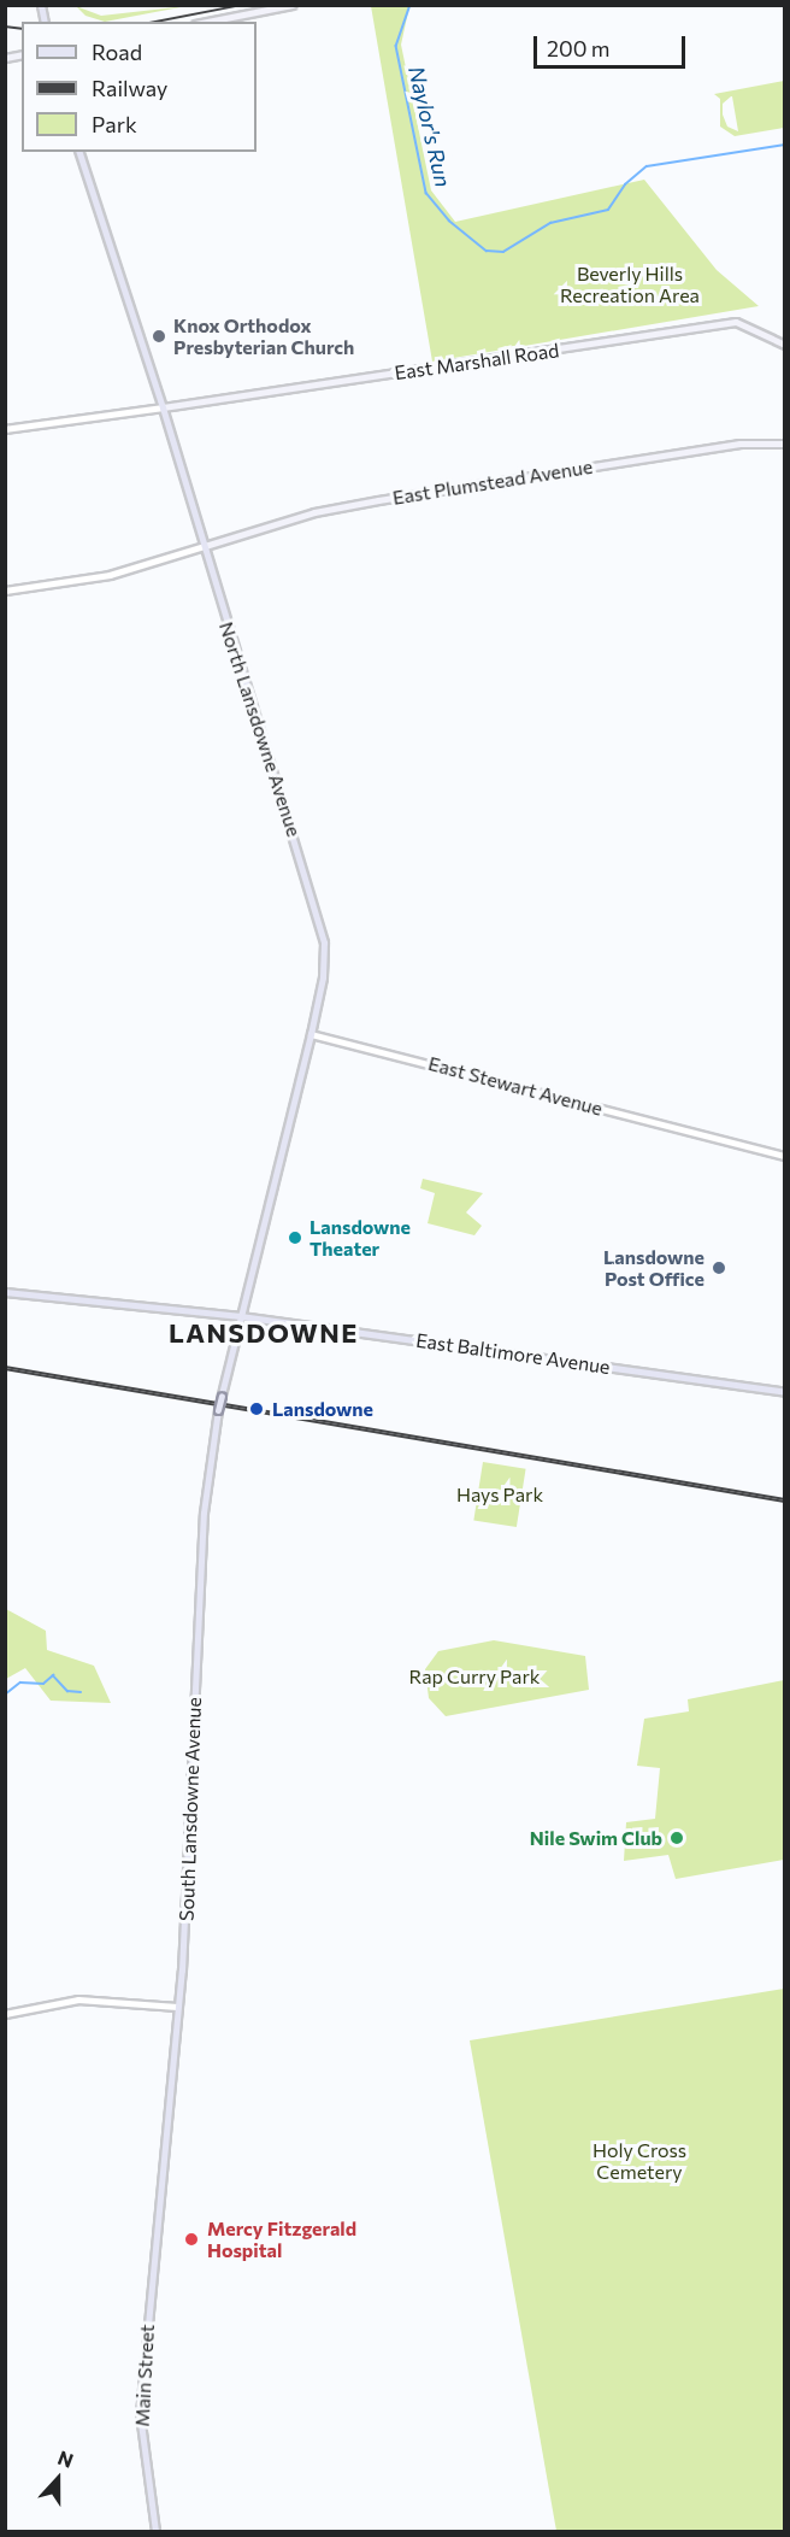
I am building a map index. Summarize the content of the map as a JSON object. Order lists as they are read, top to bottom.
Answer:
{
  "streets": {
    "main road": [
      "East Marshall Road",
      "East Plumstead Avenue",
      "North Lansdowne Avenue",
      "East Baltimore Avenue",
      "South Lansdowne Avenue",
      "Main Street"
    ],
    "street": ["East Stewart Avenue"]
  },
  "crossings": [
    ["East Marshall Road", "North Lansdowne Avenue"],
    ["East Plumstead Avenue", "North Lansdowne Avenue"],
    ["North Lansdowne Avenue", "East Stewart Avenue"],
    ["North Lansdowne Avenue", "East Baltimore Avenue"],
    ["North Lansdowne Avenue", "South Lansdowne Avenue"],
    ["East Baltimore Avenue", "South Lansdowne Avenue"],
    ["South Lansdowne Avenue", "Main Street"]
  ],
  "districts": ["LANSDOWNE"],
  "water": ["Naylor's Run"],
  "parks": [
    "Beverly Hills Recreation Area",
    "Hays Park",
    "Rap Curry Park",
    "Holy Cross Cemetery"
  ],
  "places": [
    "Knox Orthodox Presbyterian Church",
    "Lansdowne Theater",
    "Lansdowne Post Office",
    "Lansdowne",
    "Nile Swim Club",
    "Mercy Fitzgerald Hospital"
  ],
  "legend": ["Road", "Railway", "Park"],
  "scale_bar": "200 m",
  "north": "top"
}
